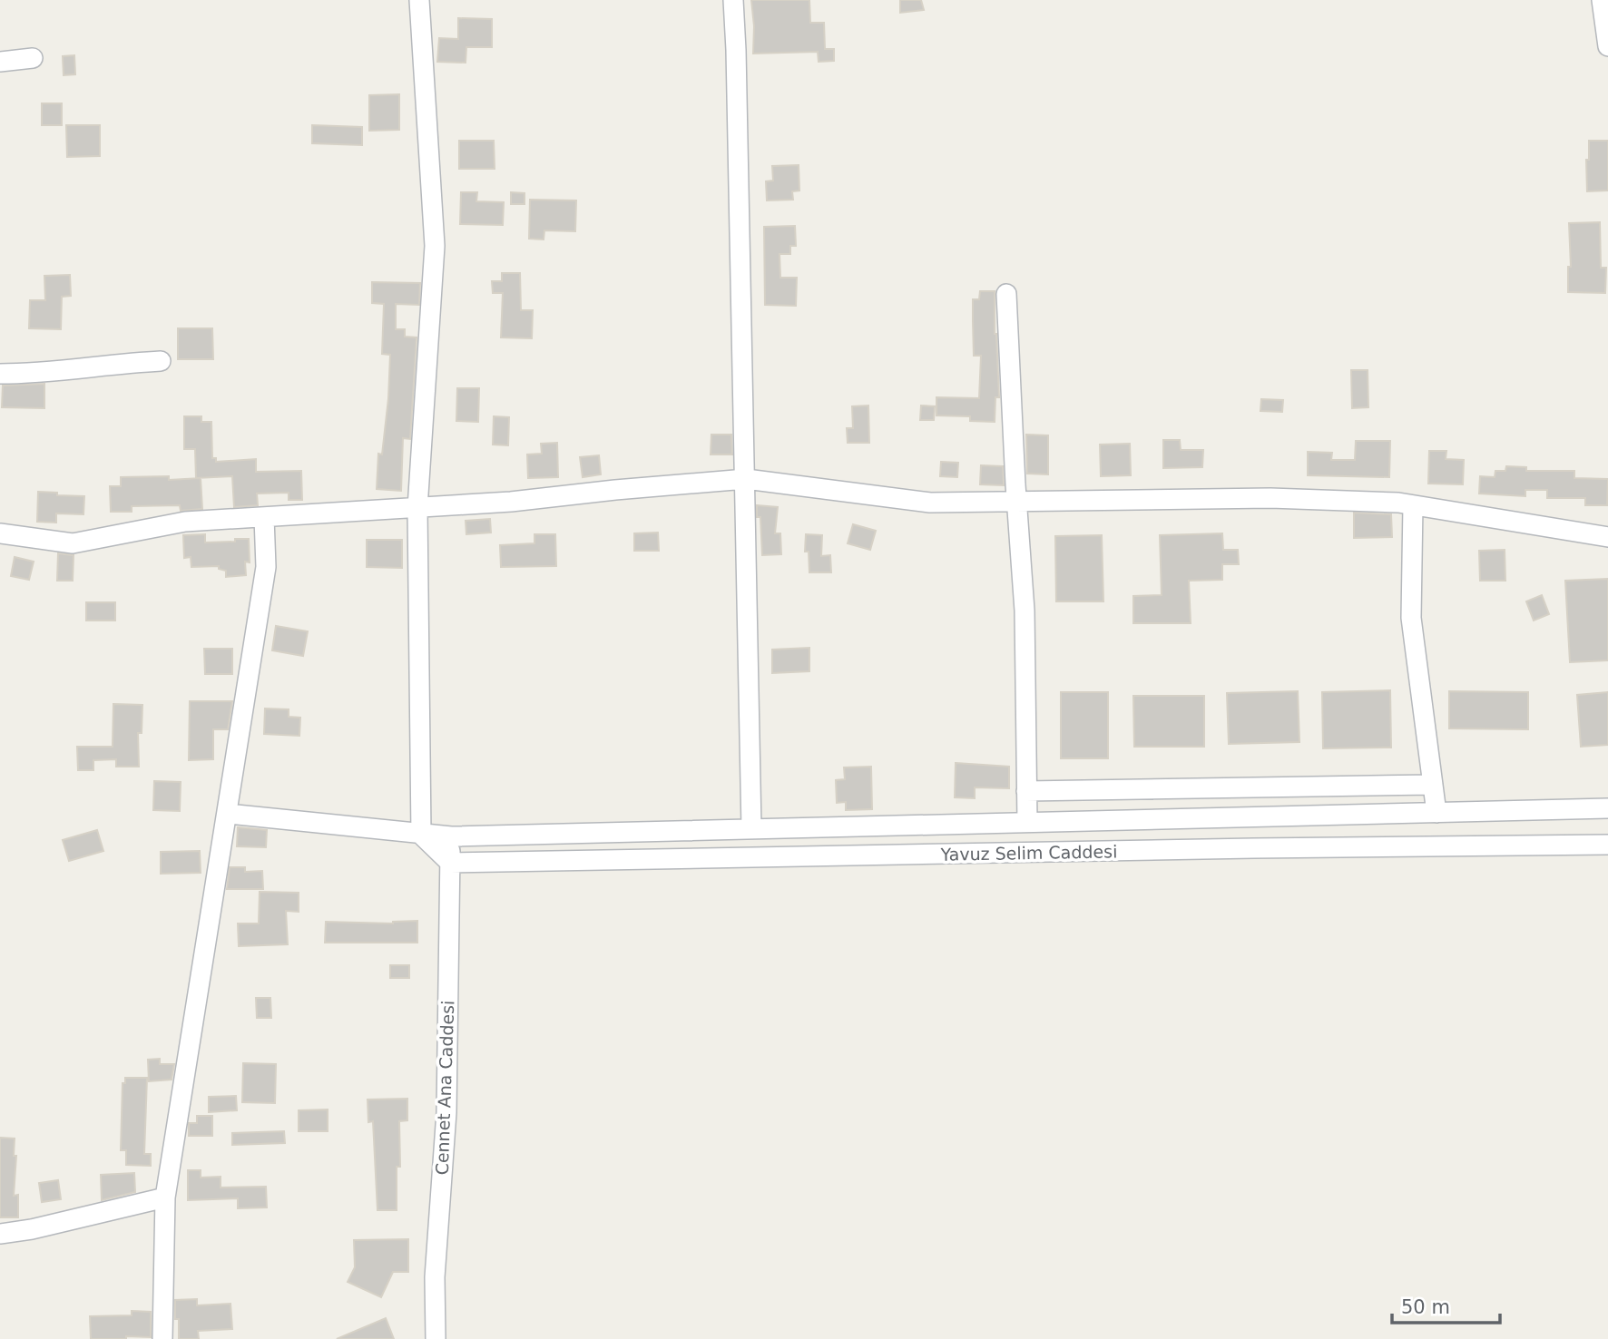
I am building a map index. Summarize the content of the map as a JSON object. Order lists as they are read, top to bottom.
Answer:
{
  "streets": {
    "street": ["Yavuz Selim Caddesi", "Cennet Ana Caddesi"]
  },
  "crossings": [
    ["Yavuz Selim Caddesi", "Cennet Ana Caddesi"]
  ],
  "scale_bar": "50 m"
}
